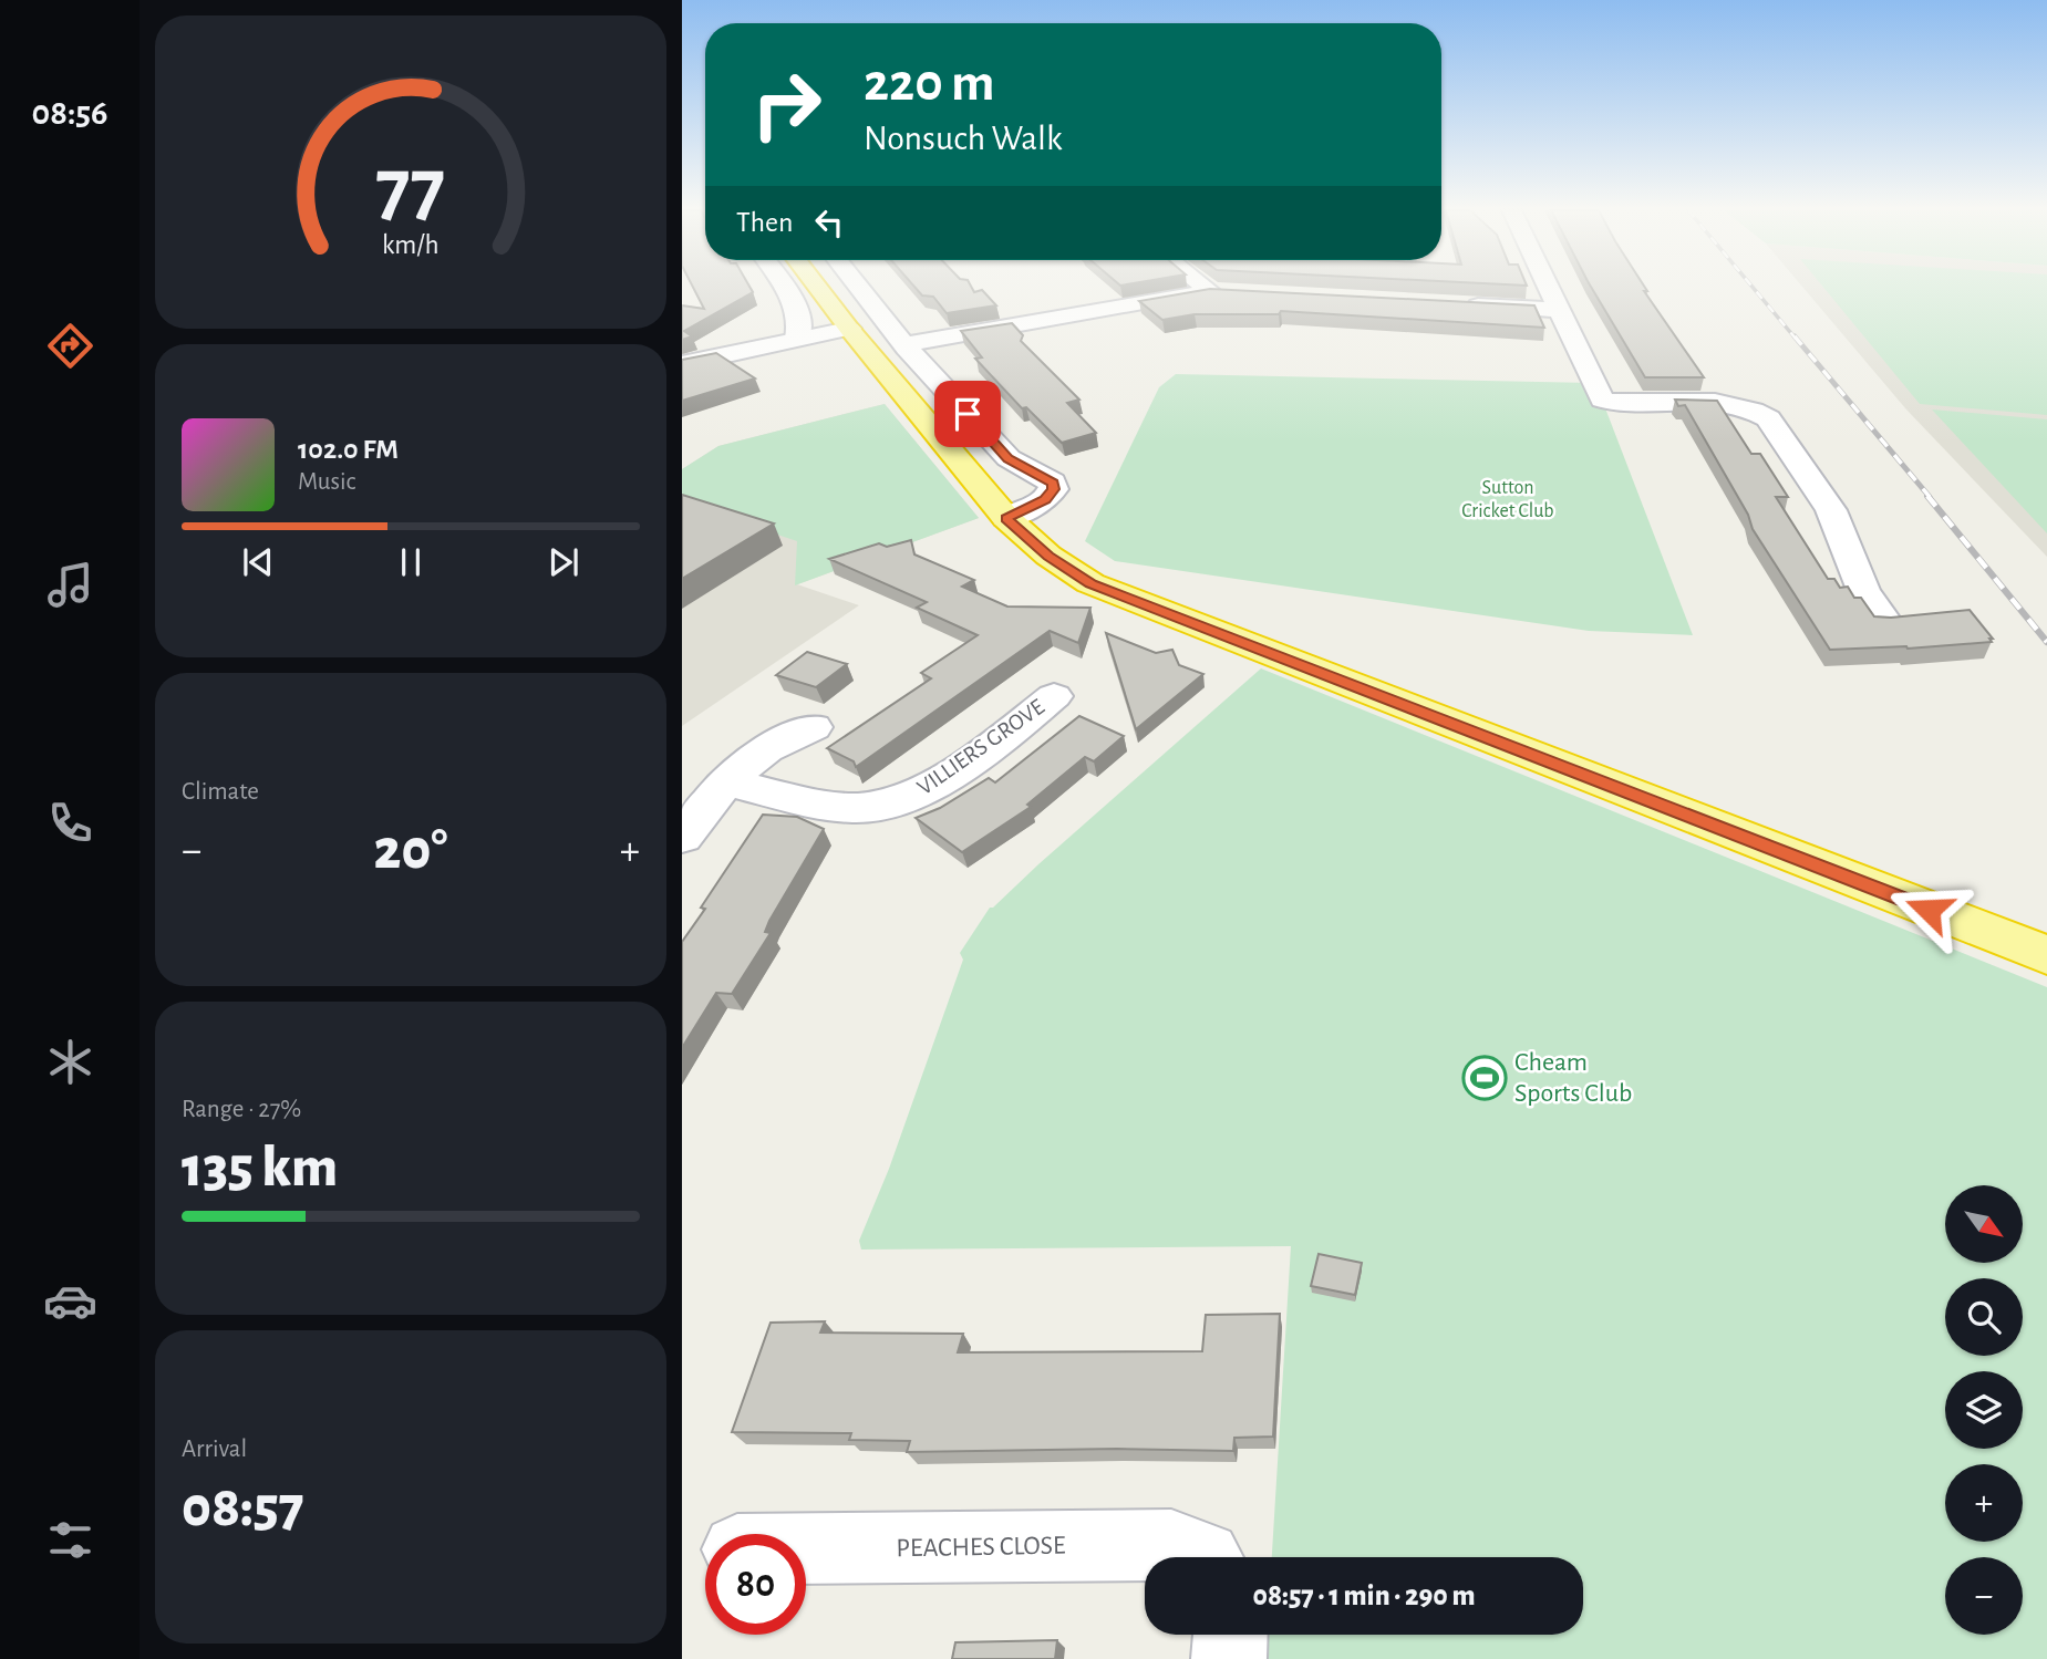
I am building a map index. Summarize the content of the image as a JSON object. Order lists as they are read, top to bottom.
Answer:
{
  "streets": {
    "street": ["VILLIERS GROVE", "PEACHES CLOSE"]
  },
  "parks": ["Sutton Cricket Club"],
  "places": {
    "sports": ["Cheam Sports Club"]
  },
  "north": "bottom right",
  "page": {
    "tabs": "08:56",
    "turn": ["220 m", "Nonsuch Walk"],
    "then": "Then",
    "song": ["102.0 FM", "Music"],
    "tile": [
      "Climate",
      ["Range · 27%", "135 km"],
      ["Arrival", "08:57"]
    ],
    "heat": ["−", "20°", "+"],
    "map_buttons": ["+", "−"],
    "limit": "80",
    "trip": "08:57 · 1 min · 290 m",
    "gauge": ["77", "km/h"]
  }
}
